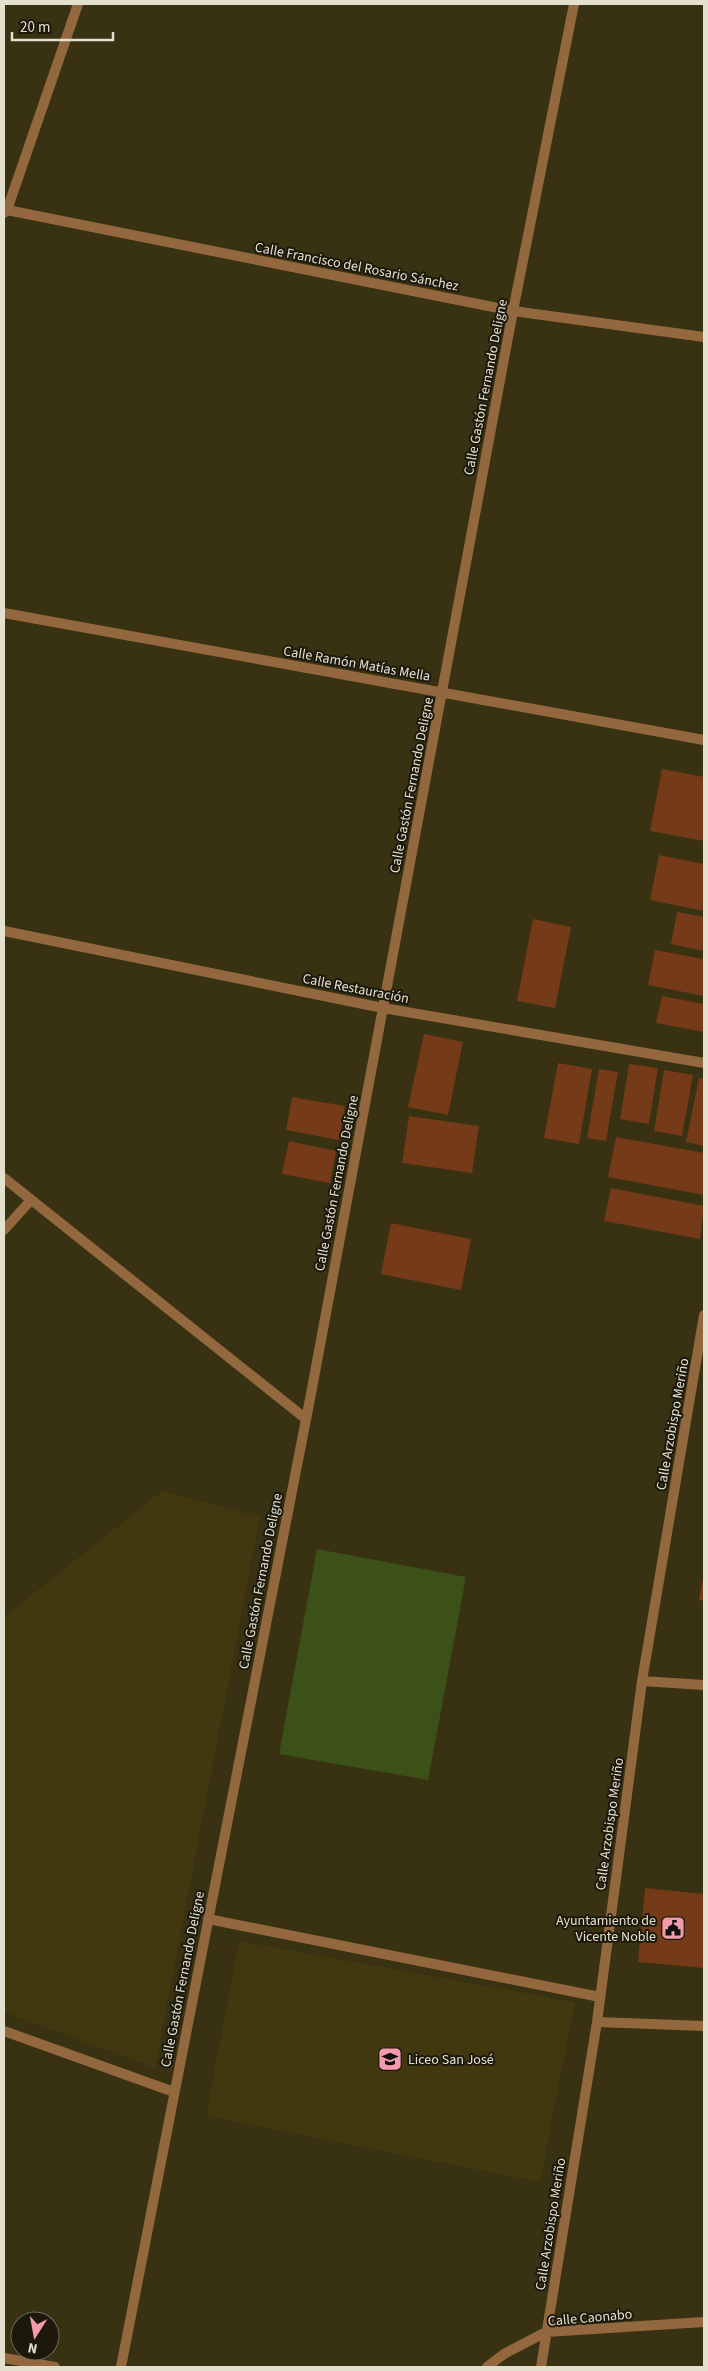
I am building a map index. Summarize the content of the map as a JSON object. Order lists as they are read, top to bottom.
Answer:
{
  "streets": {
    "street": [
      "Calle Francisco del Rosario Sánchez",
      "Calle Gastón Fernando Deligne",
      "Calle Ramón Matías Mella",
      "Calle Restauración",
      "Calle Arzobispo Meriño",
      "Calle Caonabo"
    ]
  },
  "crossings": [
    ["Calle Francisco del Rosario Sánchez", "Calle Gastón Fernando Deligne"],
    ["Calle Gastón Fernando Deligne", "Calle Ramón Matías Mella"],
    ["Calle Gastón Fernando Deligne", "Calle Restauración"],
    ["Calle Arzobispo Meriño", "Calle Caonabo"]
  ],
  "places": {
    "public building": ["Ayuntamiento de Vicente Noble"],
    "school or university": ["Liceo San José"]
  },
  "scale_bar": "20 m",
  "north": "bottom"
}
